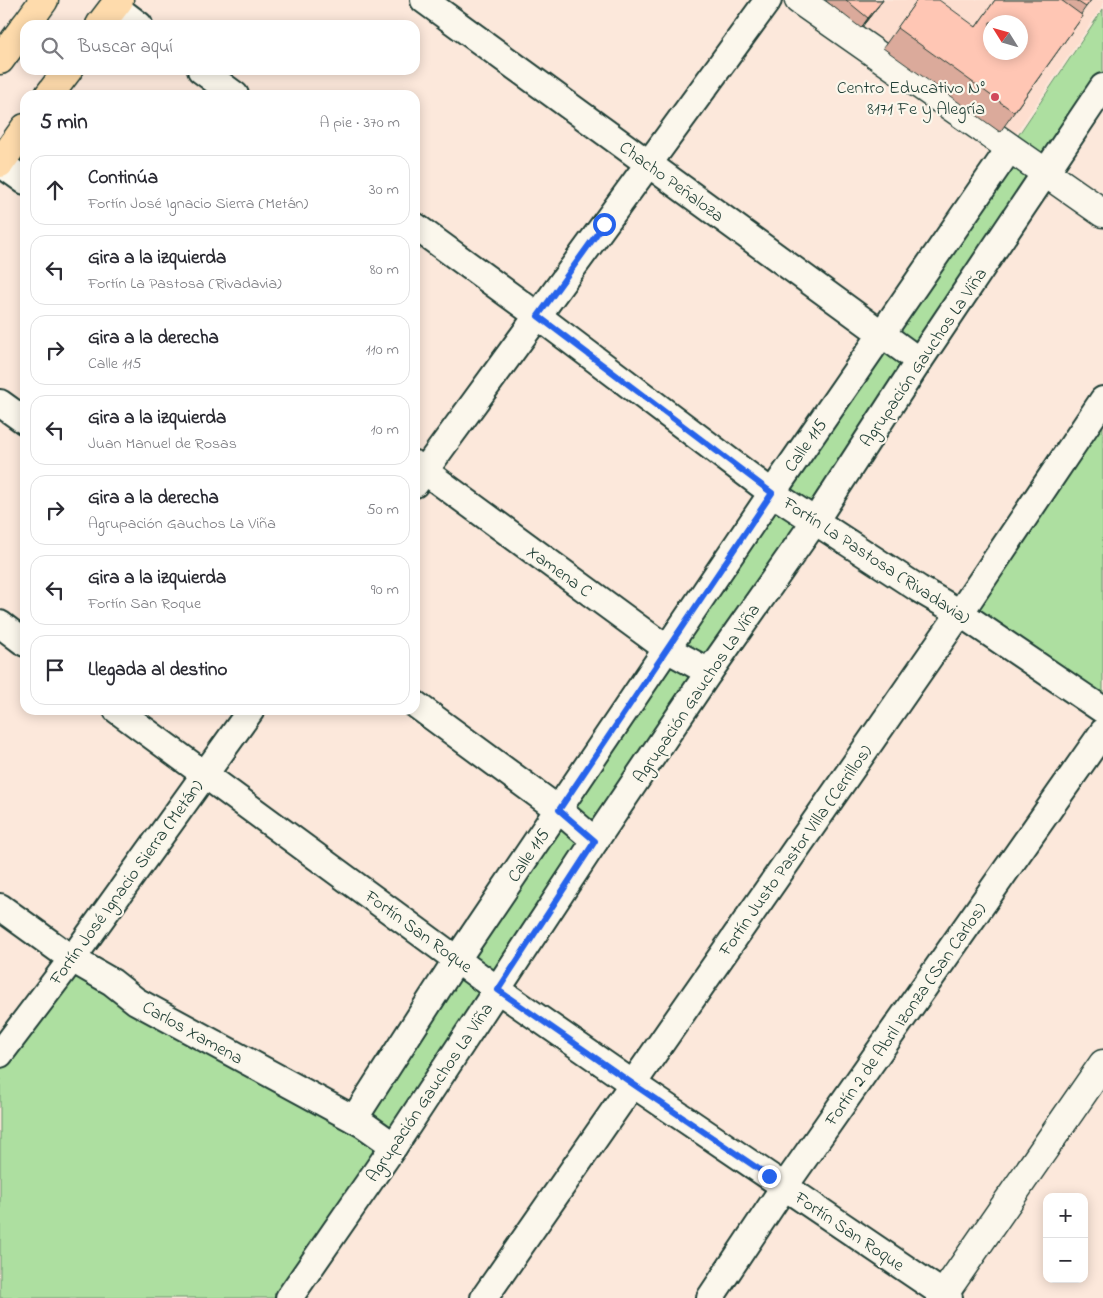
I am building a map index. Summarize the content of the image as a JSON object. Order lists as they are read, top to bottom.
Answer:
{
  "streets": {
    "street": [
      "Chacho Peñaloza",
      "Agrupación Gauchos La Viña",
      "Calle 115",
      "Fortín La Pastosa (Rivadavia)",
      "Xamena C",
      "Fortín Justo Pastor Villa (Cerrillos)",
      "Fortín José Ignacio Sierra (Metán)",
      "Fortín San Roque",
      "Fortín 2 de Abril Izonza (San Carlos)",
      "Carlos Xamena"
    ]
  },
  "crossings": [
    ["Chacho Peñaloza", "Agrupación Gauchos La Viña"],
    ["Chacho Peñaloza", "Calle 115"],
    ["Agrupación Gauchos La Viña", "Fortín La Pastosa (Rivadavia)"],
    ["Agrupación Gauchos La Viña", "Xamena C"],
    ["Agrupación Gauchos La Viña", "Fortín San Roque"],
    ["Agrupación Gauchos La Viña", "Carlos Xamena"],
    ["Calle 115", "Fortín La Pastosa (Rivadavia)"],
    ["Calle 115", "Xamena C"],
    ["Calle 115", "Fortín San Roque"],
    ["Calle 115", "Carlos Xamena"],
    ["Fortín La Pastosa (Rivadavia)", "Fortín Justo Pastor Villa (Cerrillos)"],
    ["Fortín Justo Pastor Villa (Cerrillos)", "Fortín San Roque"],
    ["Fortín José Ignacio Sierra (Metán)", "Fortín San Roque"],
    ["Fortín José Ignacio Sierra (Metán)", "Carlos Xamena"],
    ["Fortín San Roque", "Fortín 2 de Abril Izonza (San Carlos)"]
  ],
  "places": ["Centro Educativo N° 8171 Fe y Alegría"],
  "north": "top left",
  "page": {
    "search": "Buscar aquí",
    "heading": ["5 min", "A pie · 370 m"],
    "list": [
      ["Continúa", "Fortín José Ignacio Sierra (Metán)", "30 m"],
      ["Gira a la izquierda", "Fortín La Pastosa (Rivadavia)", "80 m"],
      ["Gira a la derecha", "Calle 115", "110 m"],
      ["Gira a la izquierda", "Juan Manuel de Rosas", "10 m"],
      ["Gira a la derecha", "Agrupación Gauchos La Viña", "50 m"],
      ["Gira a la izquierda", "Fortín San Roque", "90 m"],
      "Llegada al destino"
    ],
    "map_buttons": ["+", "−"]
  }
}
